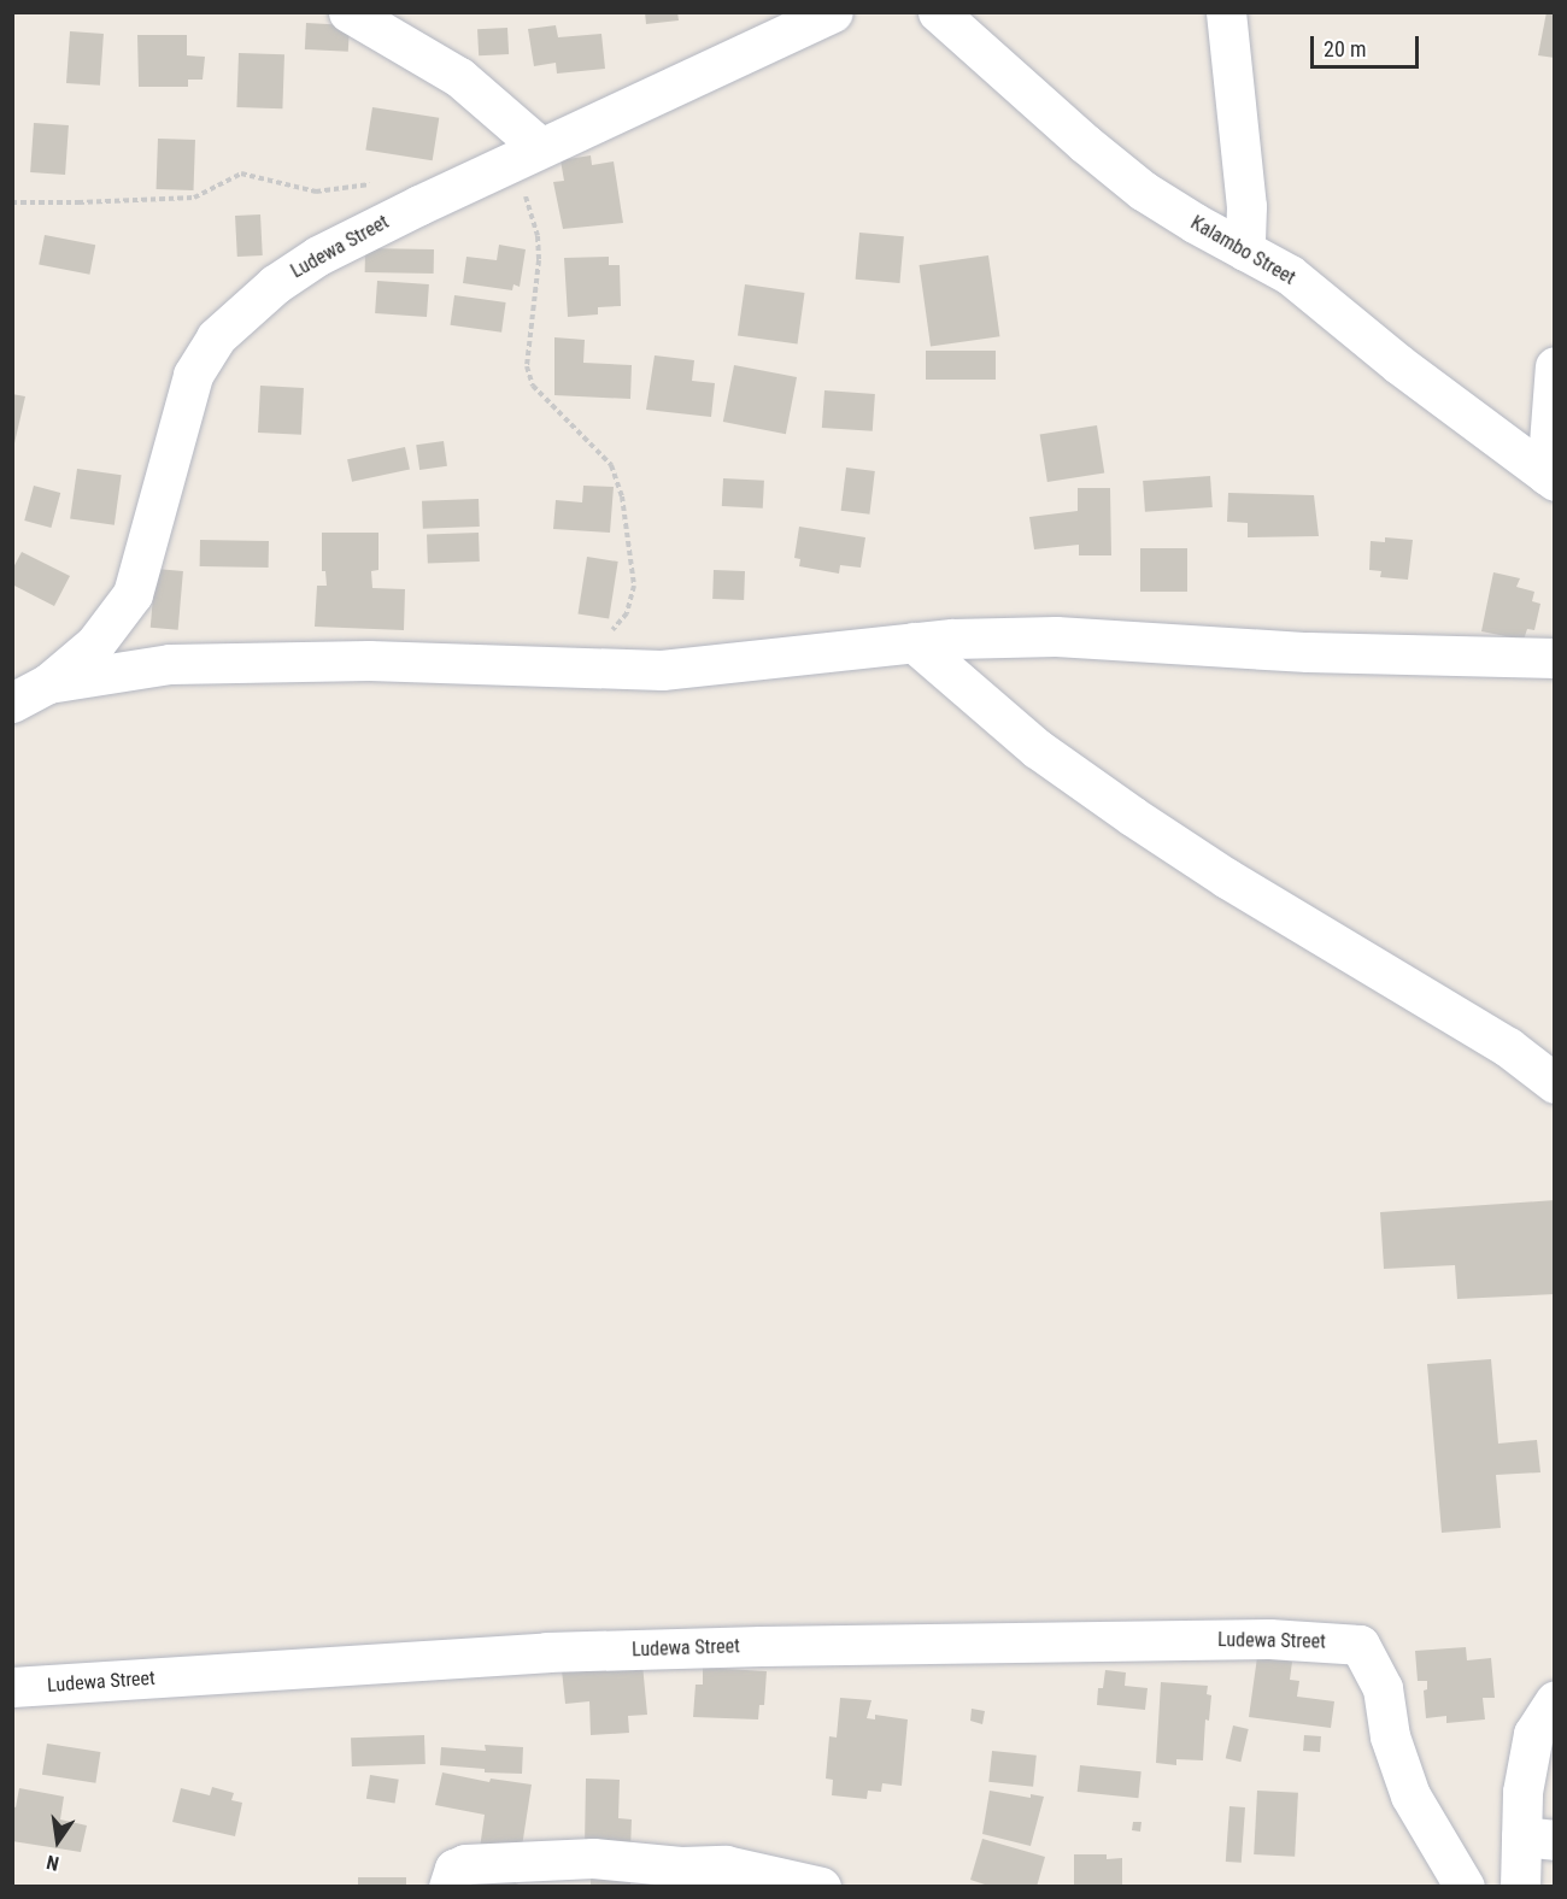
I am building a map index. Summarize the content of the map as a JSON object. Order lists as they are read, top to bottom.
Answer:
{
  "streets": {
    "street": ["Ludewa Street", "Kalambo Street"]
  },
  "scale_bar": "20 m",
  "north": "bottom"
}
